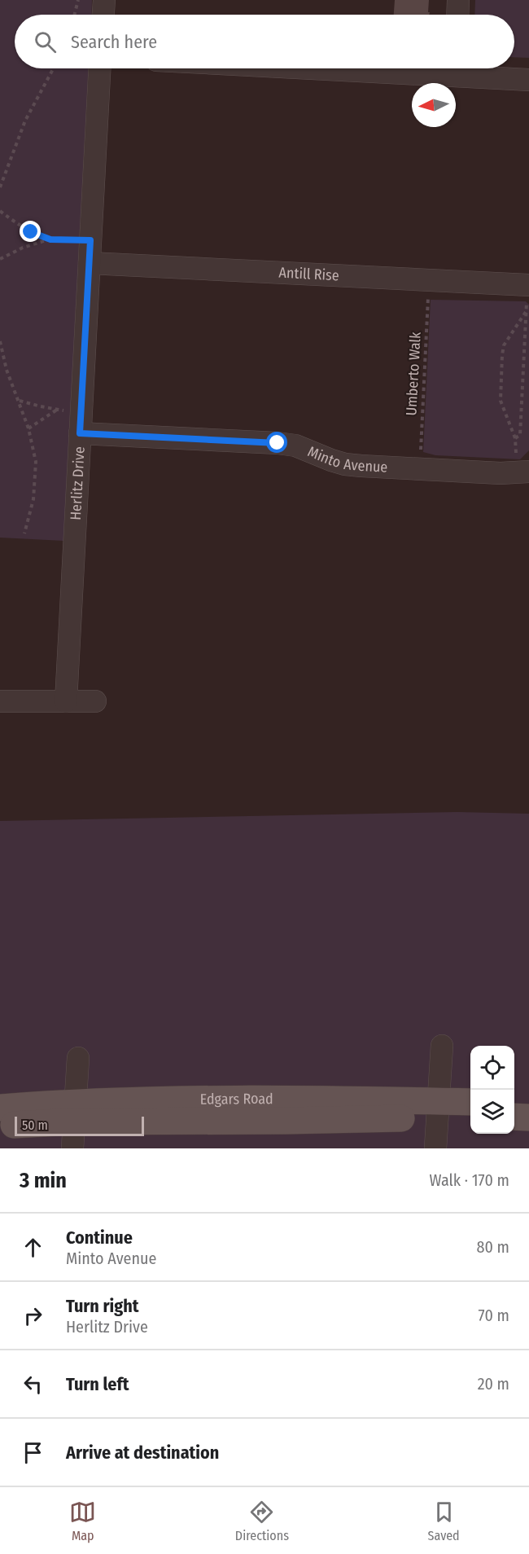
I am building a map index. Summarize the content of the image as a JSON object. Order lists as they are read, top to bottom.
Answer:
{
  "streets": {
    "main road": ["Edgars Road"],
    "street": ["Antill Rise", "Minto Avenue", "Herlitz Drive"],
    "path": ["Umberto Walk"]
  },
  "crossings": [
    ["Antill Rise", "Herlitz Drive"],
    ["Minto Avenue", "Herlitz Drive"]
  ],
  "scale_bar": "50 m",
  "north": "left",
  "page": {
    "search": "Search here",
    "scale": "50 m",
    "heading": ["3 min", "Walk · 170 m"],
    "list": [
      ["Continue", "Minto Avenue", "80 m"],
      ["Turn right", "Herlitz Drive", "70 m"],
      ["Turn left", "20 m"],
      "Arrive at destination"
    ],
    "nav": ["Map", "Directions", "Saved"]
  }
}
